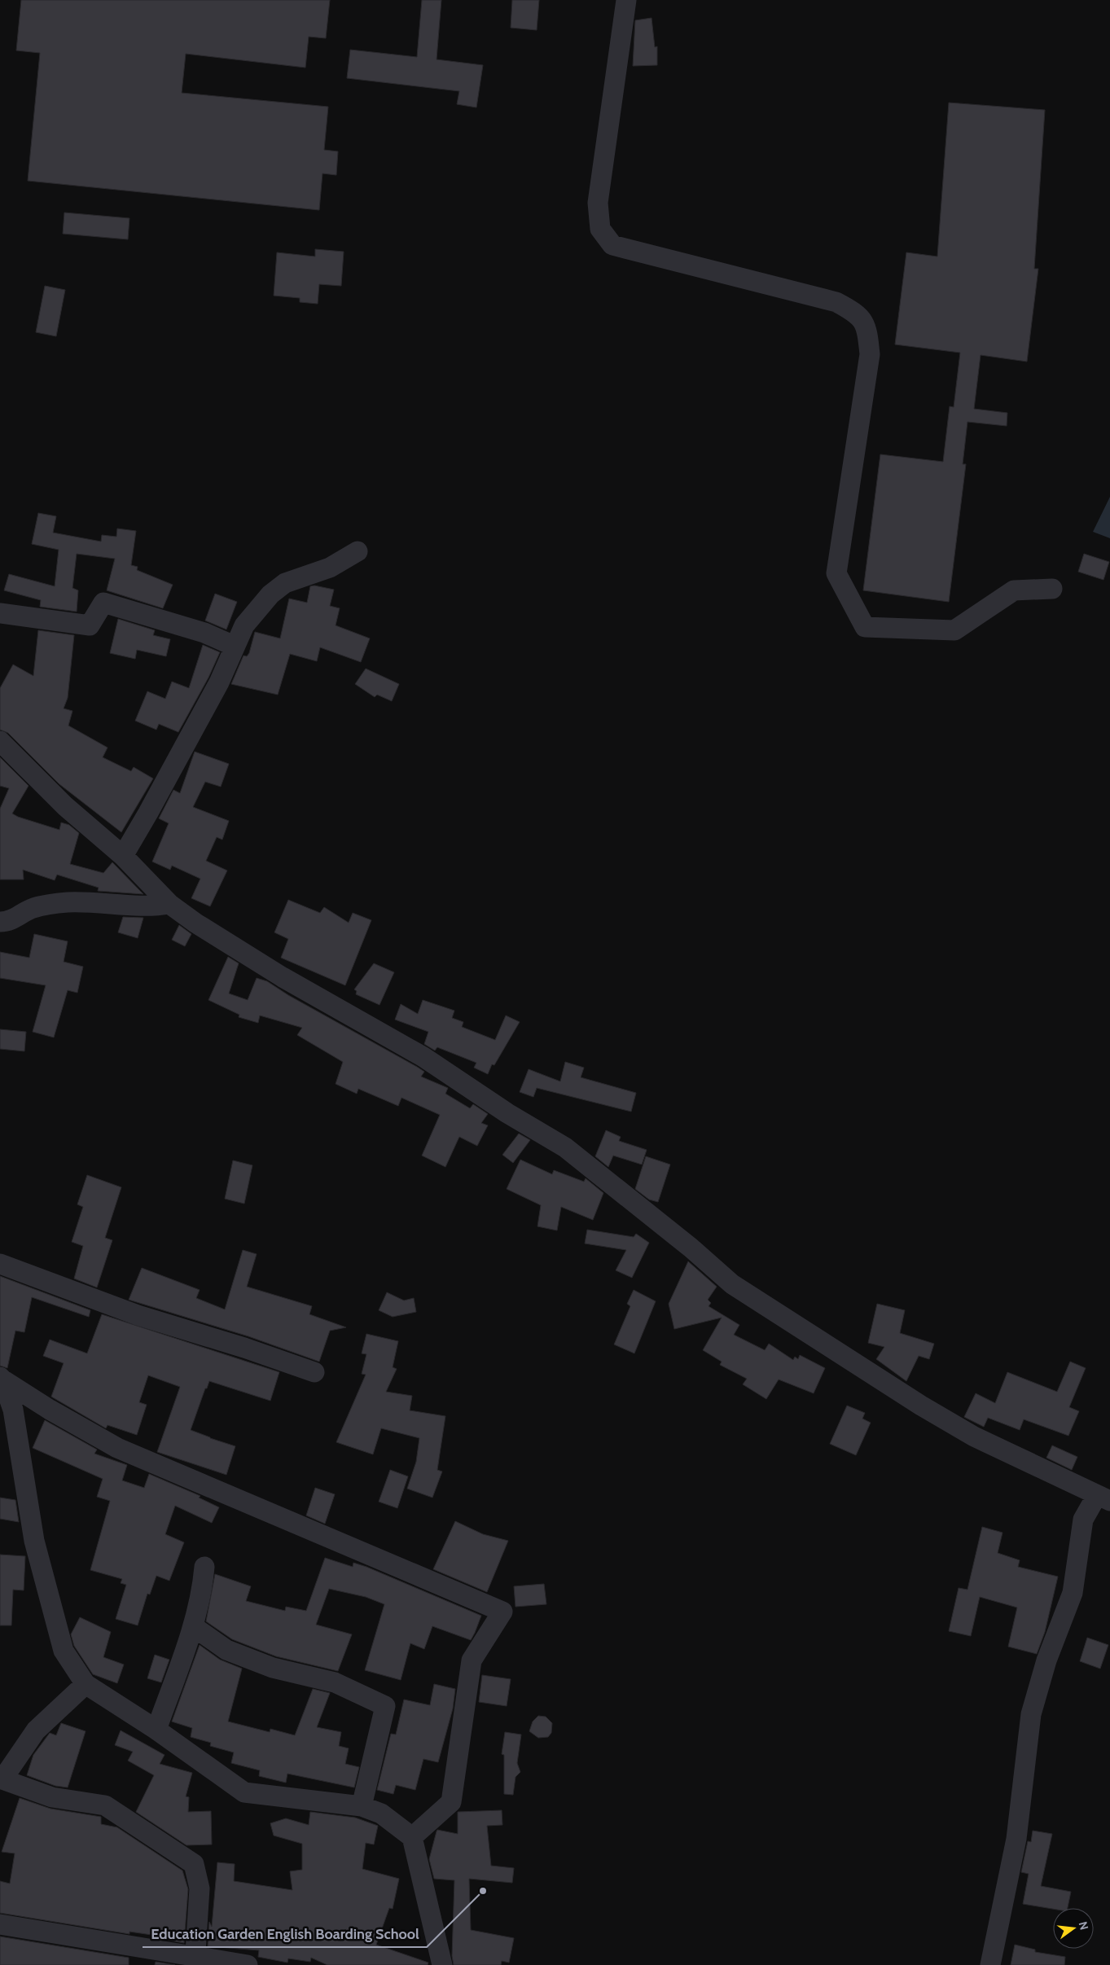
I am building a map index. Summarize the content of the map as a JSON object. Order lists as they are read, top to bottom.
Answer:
{
  "places": ["Education Garden English Boarding School"],
  "north": "right"
}
